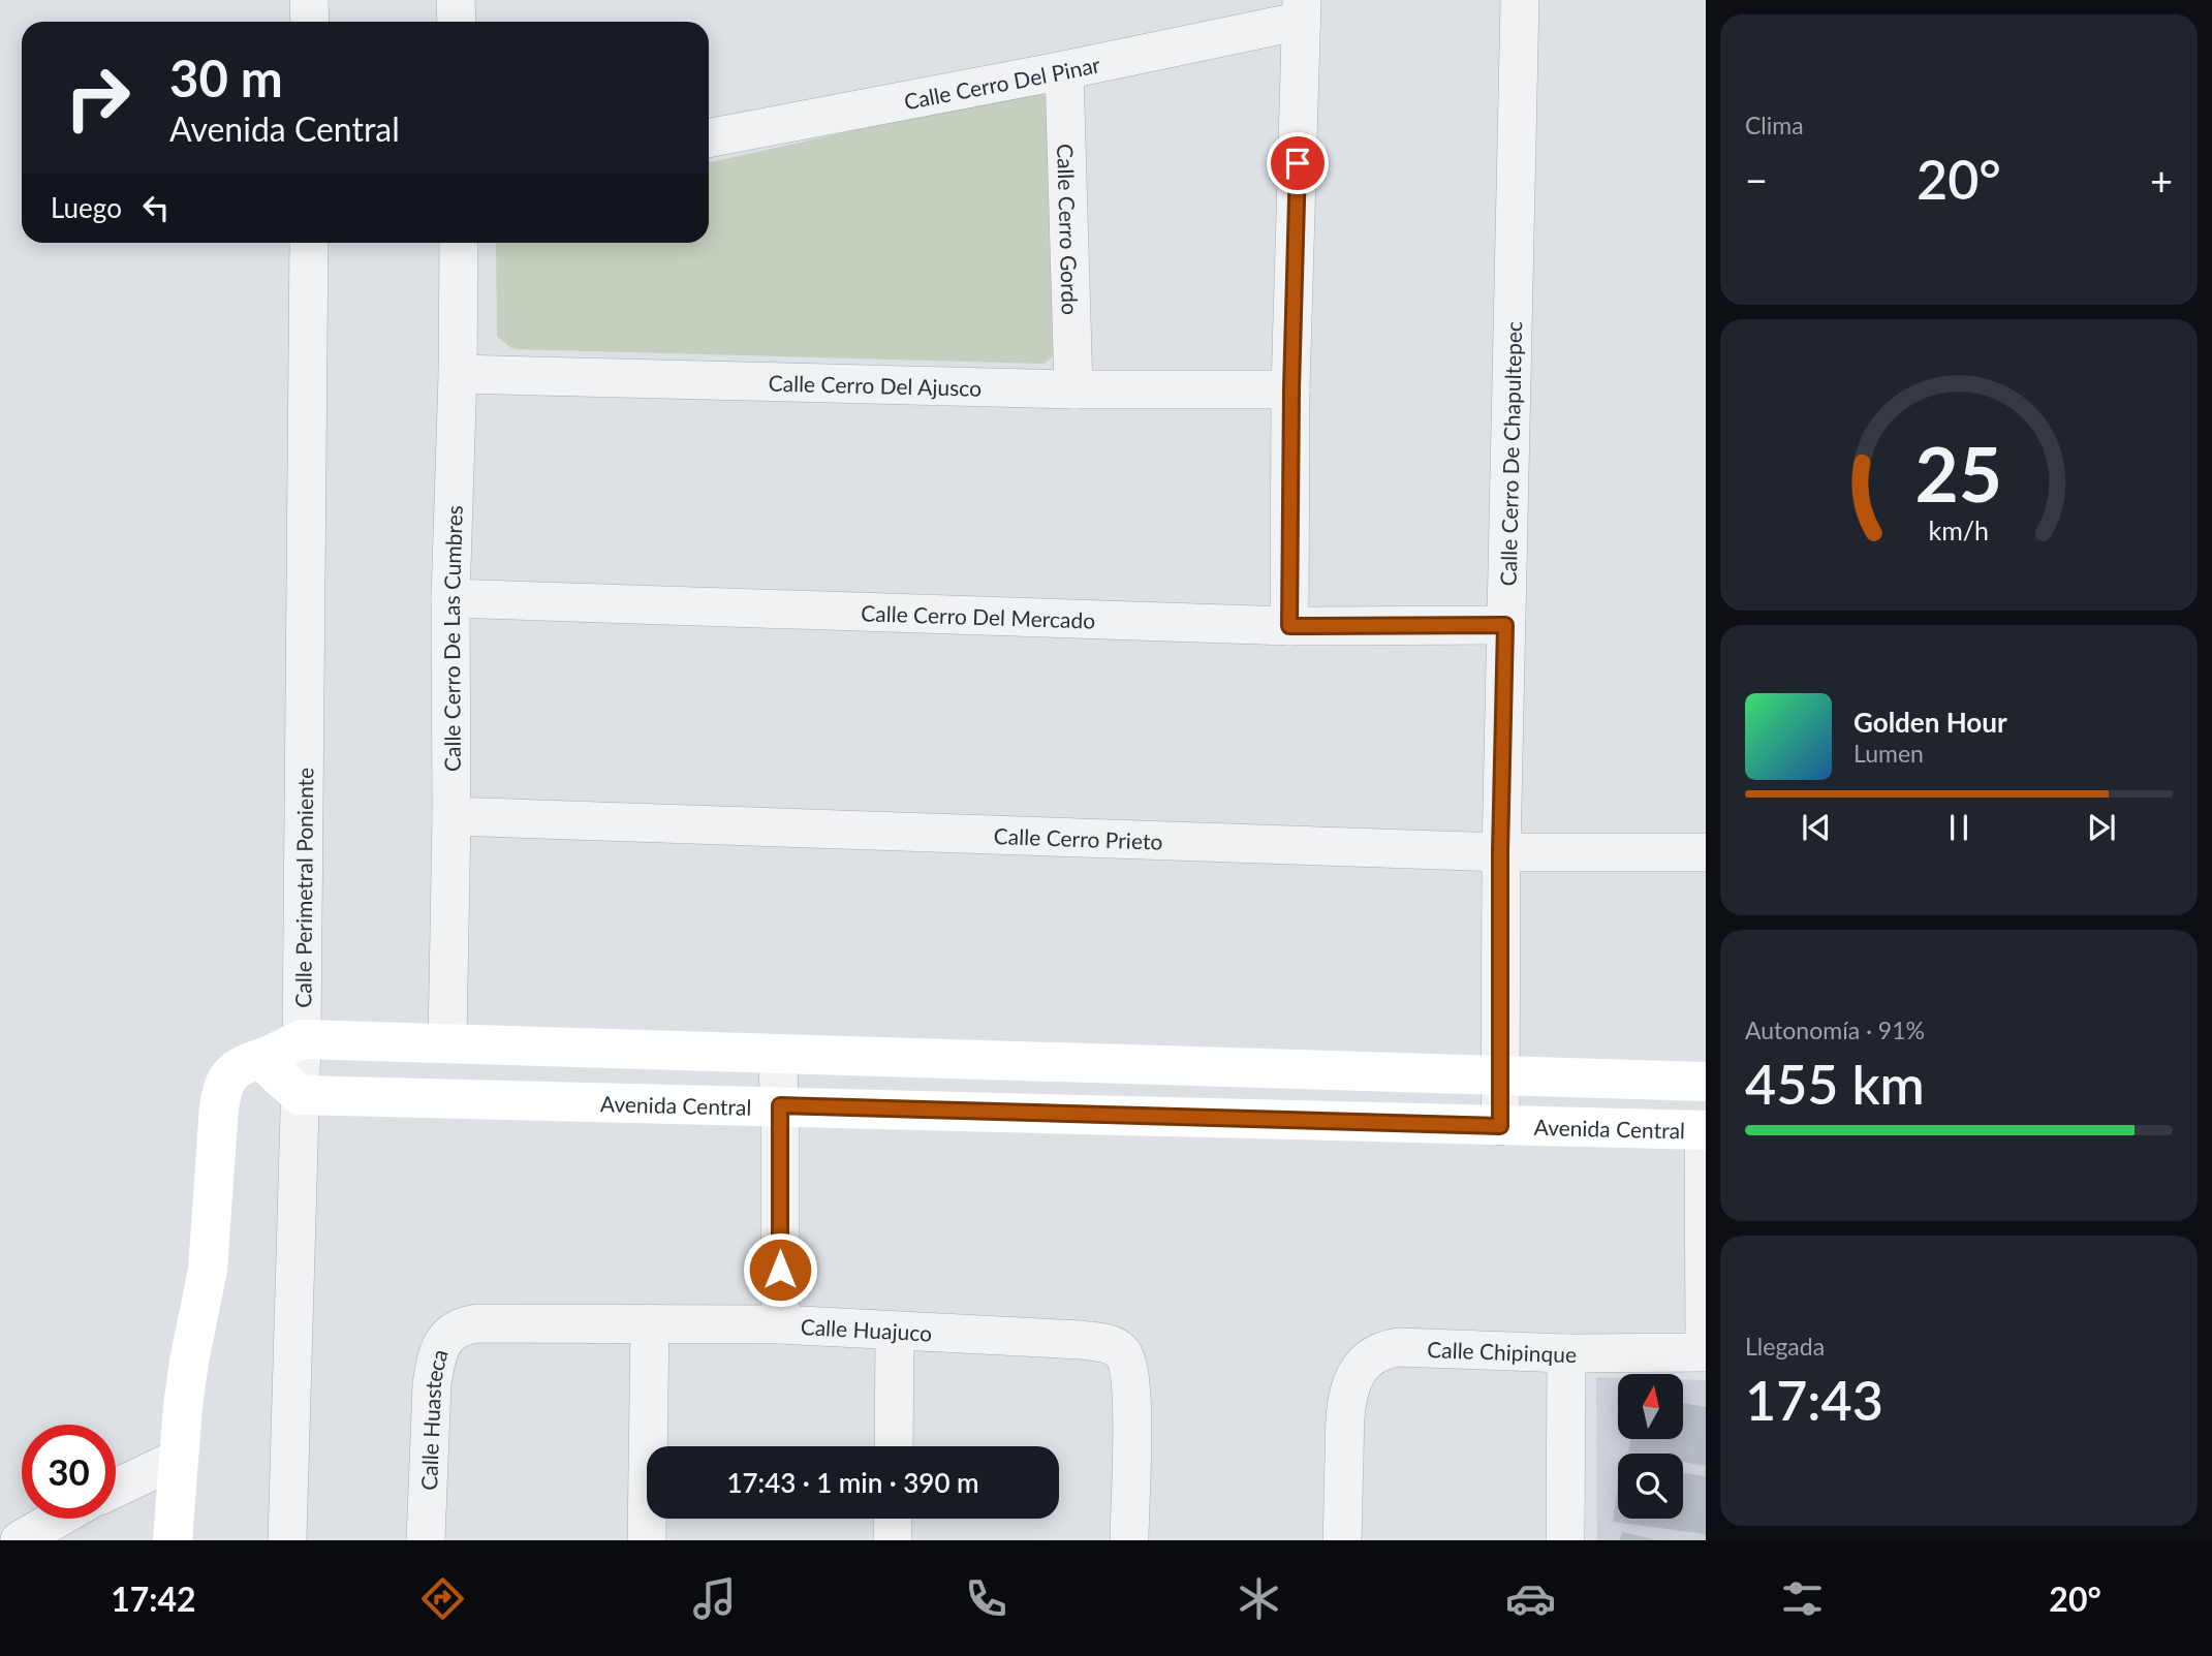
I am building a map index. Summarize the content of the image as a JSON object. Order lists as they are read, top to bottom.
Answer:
{
  "streets": {
    "street": [
      "Calle Cerro Del Pinar",
      "Calle Cerro Gordo",
      "Calle Cerro Del Ajusco",
      "Calle Cerro De Chapultepec",
      "Calle Cerro Del Mercado",
      "Calle Cerro De Las Cumbres",
      "Calle Cerro Prieto",
      "Calle Perimetral Poniente",
      "Avenida Central",
      "Calle Huajuco",
      "Calle Chipinque",
      "Calle Huasteca"
    ]
  },
  "crossings": [
    ["Calle Cerro Del Pinar", "Calle Cerro Gordo"],
    ["Calle Cerro Gordo", "Calle Cerro Del Ajusco"],
    ["Calle Cerro Del Ajusco", "Calle Cerro De Las Cumbres"],
    ["Calle Cerro De Chapultepec", "Calle Cerro Del Mercado"],
    ["Calle Cerro De Chapultepec", "Calle Cerro Prieto"],
    ["Calle Cerro De Chapultepec", "Avenida Central"],
    ["Calle Cerro Del Mercado", "Calle Cerro De Las Cumbres"],
    ["Calle Cerro De Las Cumbres", "Calle Cerro Prieto"],
    ["Calle Perimetral Poniente", "Avenida Central"],
    ["Calle Huajuco", "Calle Huasteca"]
  ],
  "north": "top",
  "page": {
    "tile": [
      "Clima",
      ["Autonomía · 91%", "455 km"],
      ["Llegada", "17:43"]
    ],
    "turn": ["30 m", "Avenida Central"],
    "heat": ["−", "20°", "+"],
    "then": "Luego",
    "song": ["Golden Hour", "Lumen"],
    "limit": "30",
    "trip": "17:43 · 1 min · 390 m",
    "tabs": ["17:42", "20°"],
    "gauge": ["25", "km/h"]
  }
}
